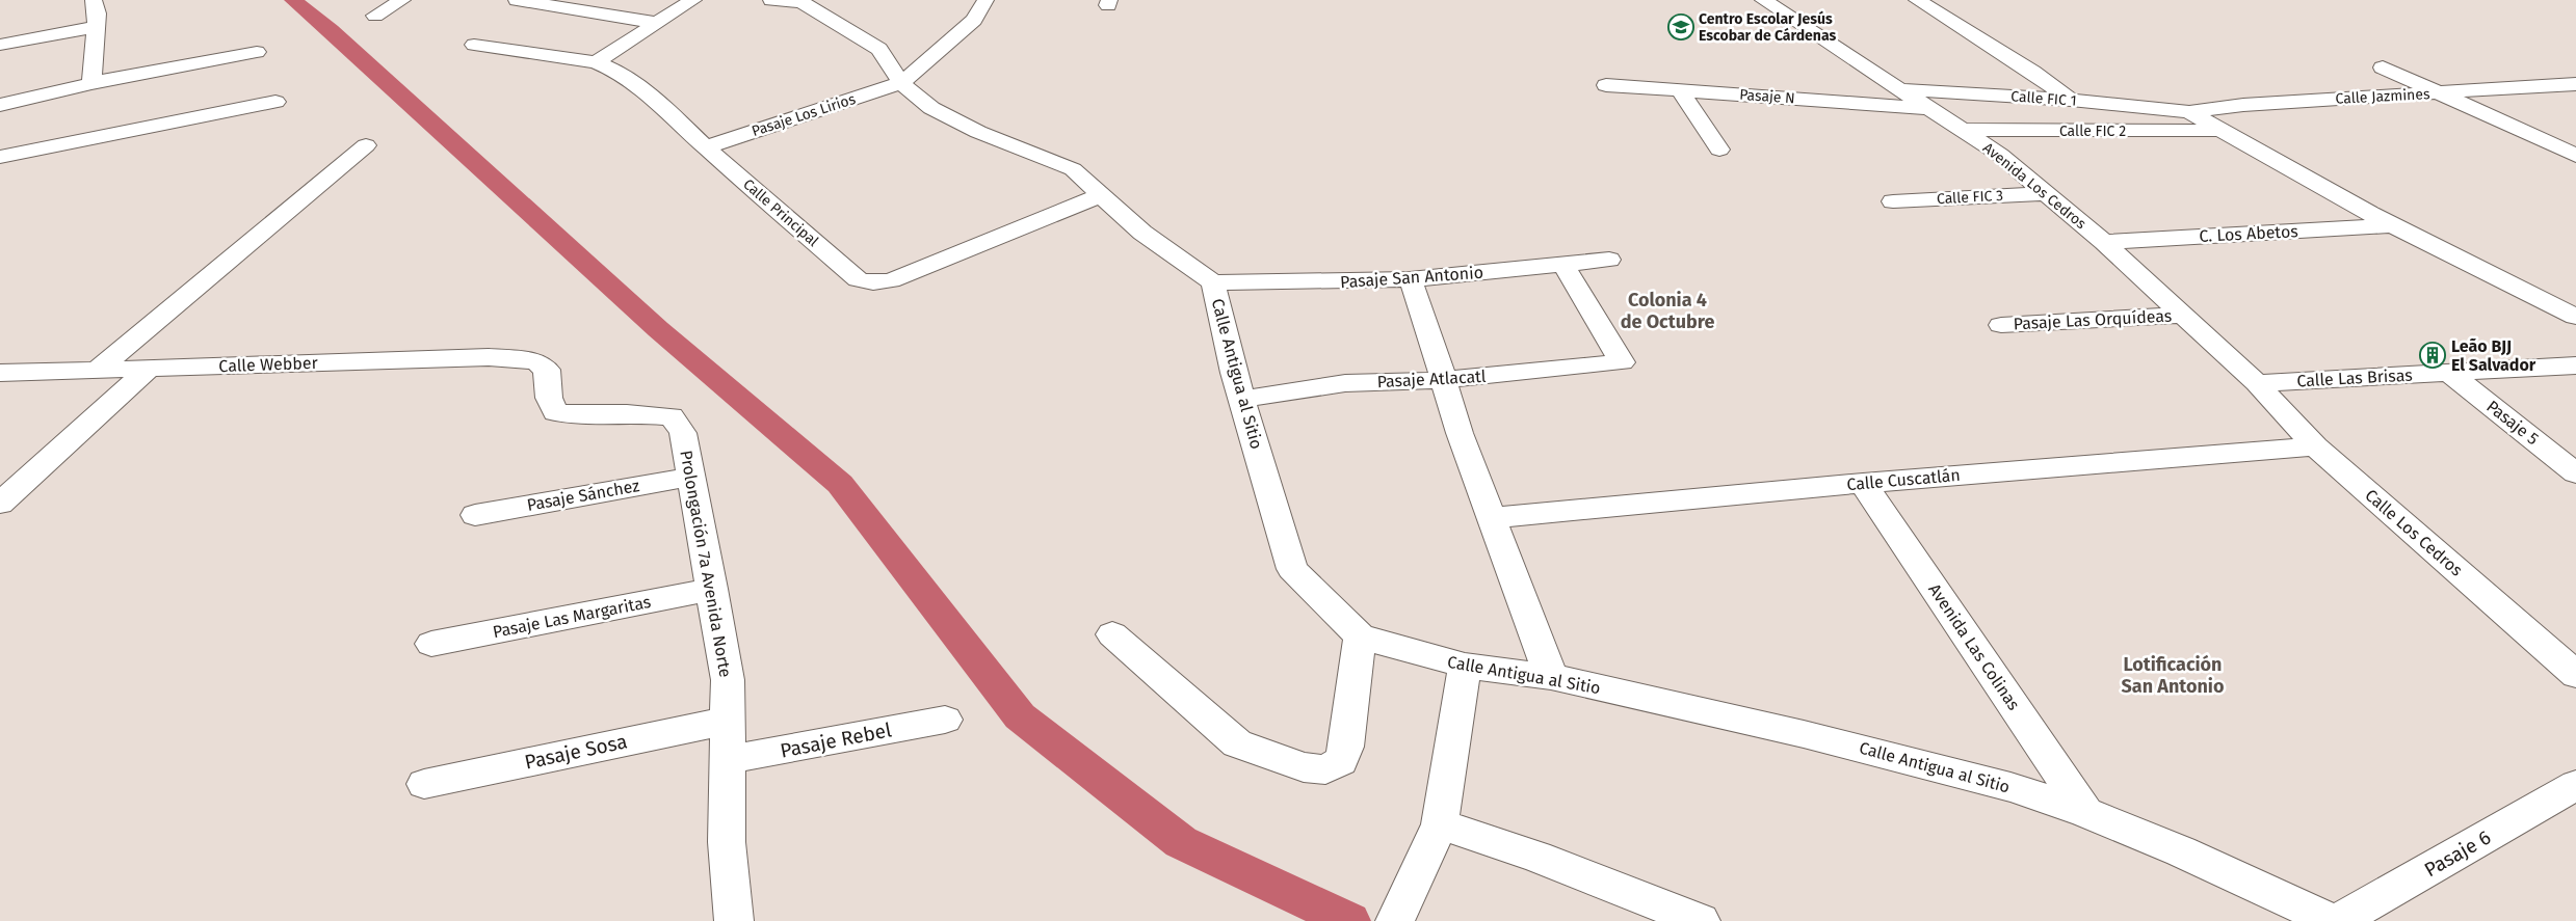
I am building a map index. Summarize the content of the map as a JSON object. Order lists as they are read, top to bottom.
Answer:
{
  "streets": {
    "street": [
      "Pasaje N",
      "Calle Jazmines",
      "Calle FIC 1",
      "Pasaje Los Lirios",
      "Calle FIC 2",
      "Avenida Los Cedros",
      "Calle FIC 3",
      "Calle Principal",
      "C. Los Abetos",
      "Pasaje San Antonio",
      "Pasaje Las Orquídeas",
      "Calle Webber",
      "Calle Antigua al Sitio",
      "Calle Las Brisas",
      "Pasaje Atlacatl",
      "Pasaje 5",
      "Calle Cuscatlán",
      "Pasaje Sánchez",
      "Calle Los Cedros",
      "Prolongación 7a Avenida Norte",
      "Pasaje Las Margaritas",
      "Avenida Las Colinas",
      "Pasaje Rebel",
      "Pasaje Sosa",
      "Pasaje 6"
    ]
  },
  "crossings": [
    ["Pasaje N", "Avenida Los Cedros"],
    ["Calle Jazmines", "Calle FIC 1"],
    ["Calle FIC 1", "Avenida Los Cedros"],
    ["Pasaje Los Lirios", "Calle Principal"],
    ["Pasaje Los Lirios", "Calle Antigua al Sitio"],
    ["Calle FIC 2", "Avenida Los Cedros"],
    ["Avenida Los Cedros", "Calle FIC 3"],
    ["Avenida Los Cedros", "C. Los Abetos"],
    ["Avenida Los Cedros", "Pasaje Las Orquídeas"],
    ["Avenida Los Cedros", "Calle Las Brisas"],
    ["Avenida Los Cedros", "Calle Los Cedros"],
    ["Calle Principal", "Calle Antigua al Sitio"],
    ["Pasaje San Antonio", "Calle Antigua al Sitio"],
    ["Pasaje San Antonio", "Pasaje Atlacatl"],
    ["Calle Webber", "Prolongación 7a Avenida Norte"],
    ["Calle Antigua al Sitio", "Pasaje Atlacatl"],
    ["Calle Antigua al Sitio", "Avenida Las Colinas"],
    ["Calle Las Brisas", "Pasaje 5"],
    ["Calle Las Brisas", "Calle Los Cedros"],
    ["Calle Cuscatlán", "Calle Los Cedros"],
    ["Calle Cuscatlán", "Avenida Las Colinas"],
    ["Pasaje Sánchez", "Prolongación 7a Avenida Norte"],
    ["Prolongación 7a Avenida Norte", "Pasaje Las Margaritas"],
    ["Prolongación 7a Avenida Norte", "Pasaje Rebel"],
    ["Prolongación 7a Avenida Norte", "Pasaje Sosa"]
  ],
  "districts": ["Colonia 4 de Octubre", "Lotificación San Antonio"],
  "places": {
    "school or university": ["Centro Escolar Jesús Escobar de Cárdenas"],
    "building": ["Leão BJJ El Salvador"]
  }
}
